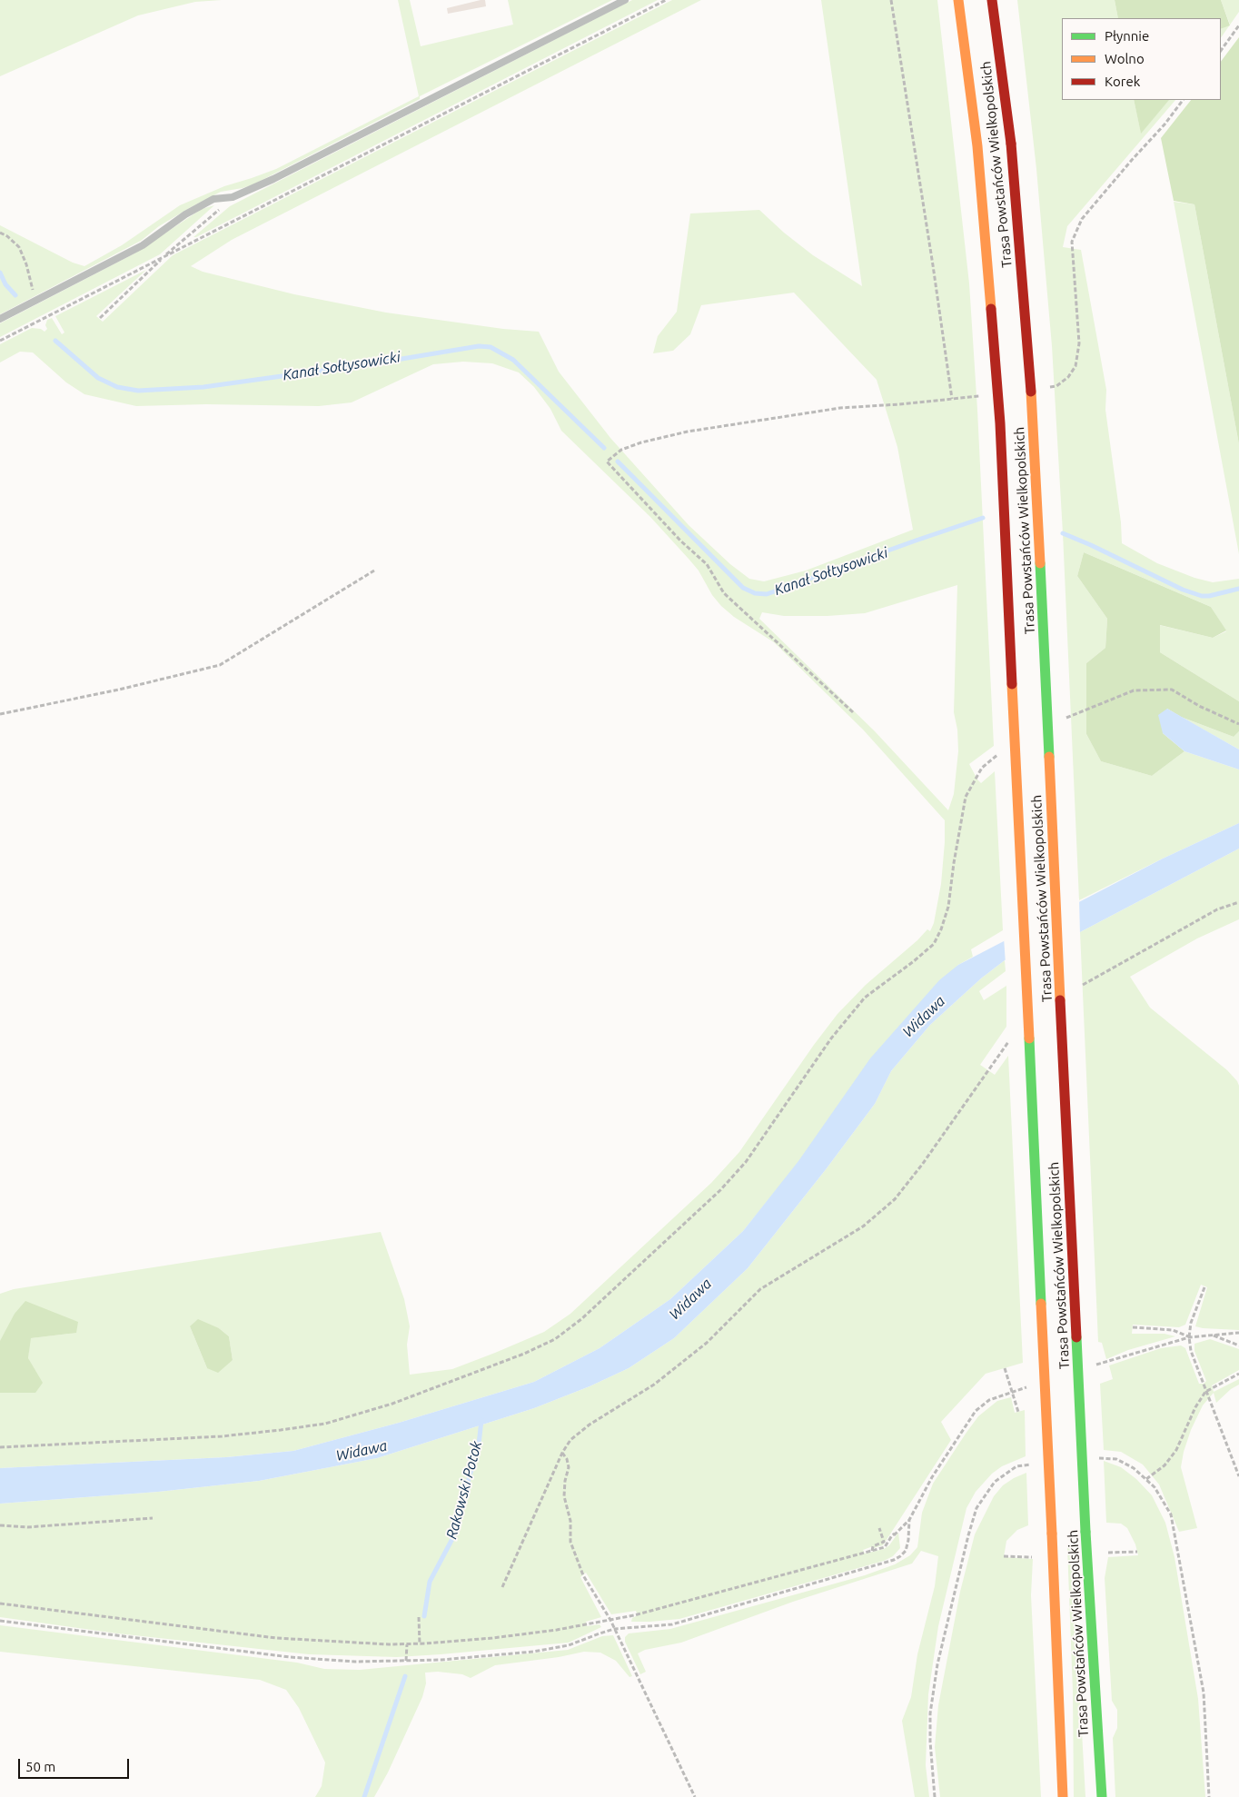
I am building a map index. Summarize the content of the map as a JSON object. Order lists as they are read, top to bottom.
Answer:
{
  "streets": {
    "highway": ["Trasa Powstańców Wielkopolskich"]
  },
  "water": ["Kanał Sołtysowicki", "Widawa", "Rakowski Potok"],
  "legend": ["Płynnie", "Wolno", "Korek"],
  "scale_bar": "50 m"
}
